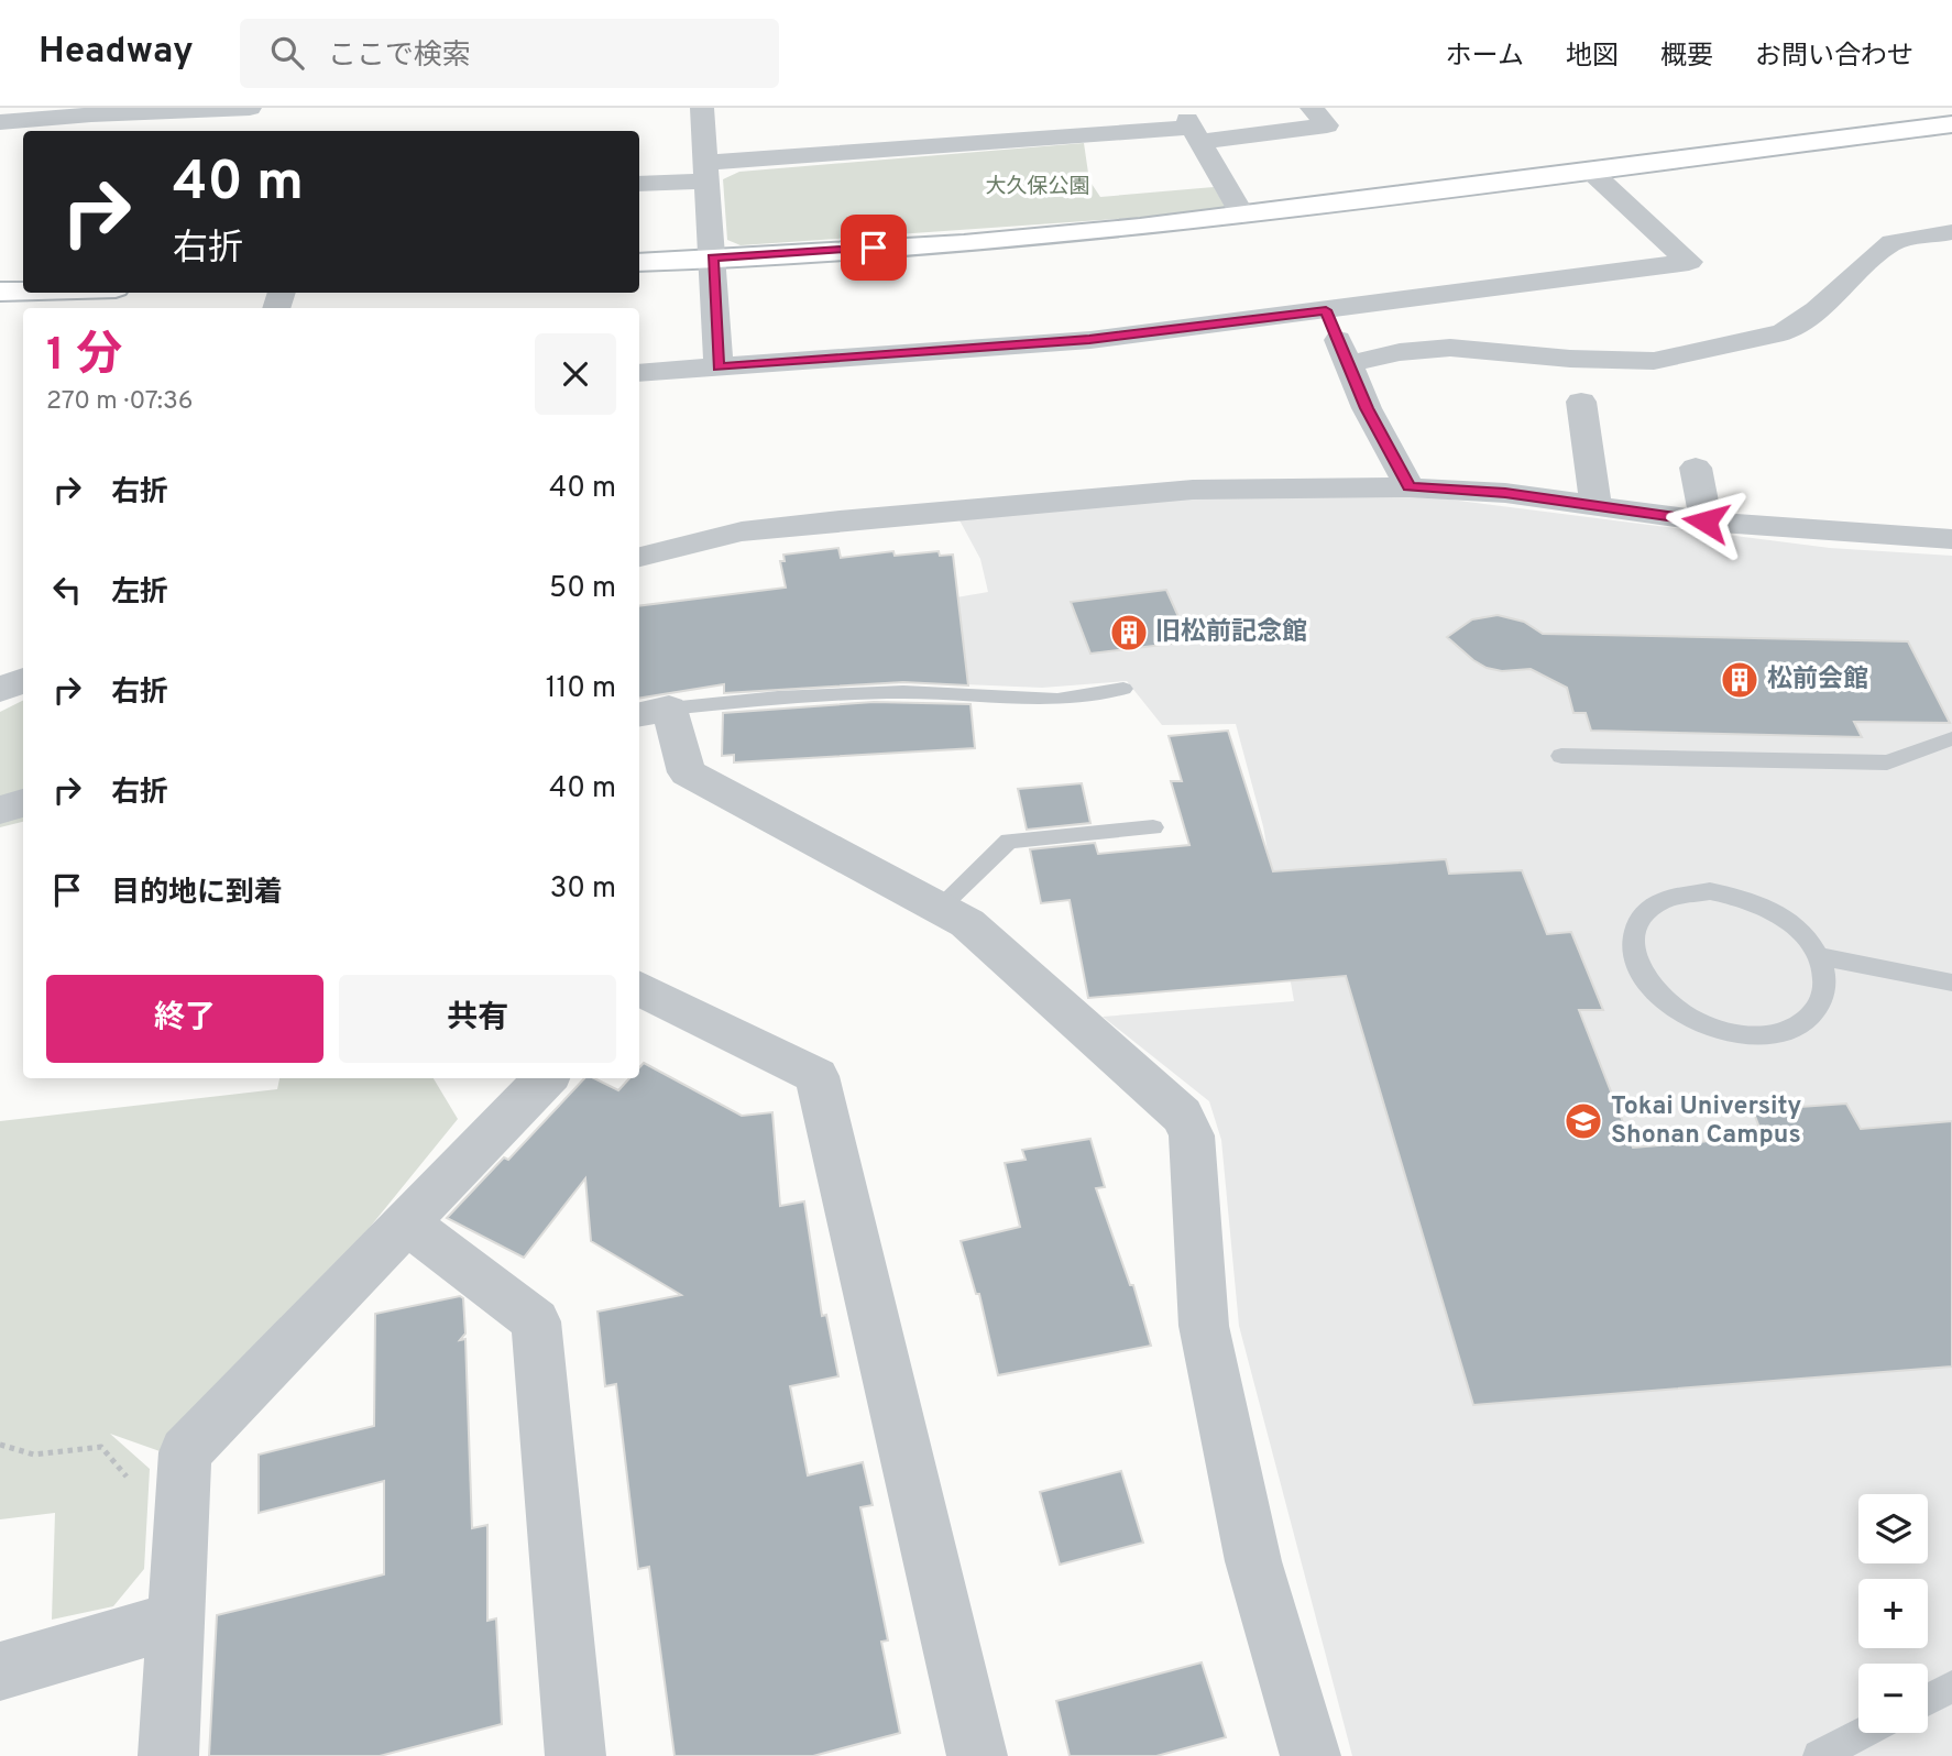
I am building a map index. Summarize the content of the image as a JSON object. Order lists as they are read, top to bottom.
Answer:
{
  "parks": ["大久保公園"],
  "places": {
    "building": ["旧松前記念館", "松前会館"],
    "school or university": ["Tokai University Shonan Campus"]
  },
  "page": {
    "header": "Headway",
    "search": "ここで検索",
    "nav": [
      "ホーム",
      "地図",
      "概要",
      "お問い合わせ"
    ],
    "turn": ["40 m", "右折"],
    "heading": ["1 分", "270 m · 07:36"],
    "list": [
      {
        "name": "右折",
        "value": "40 m"
      },
      {
        "name": "左折",
        "value": "50 m"
      },
      {
        "name": "右折",
        "value": "110 m"
      },
      {
        "name": "右折",
        "value": "40 m"
      },
      {
        "name": "目的地に到着",
        "value": "30 m"
      }
    ],
    "buttons": ["終了", "共有"],
    "map_buttons": ["+", "−"]
  }
}
